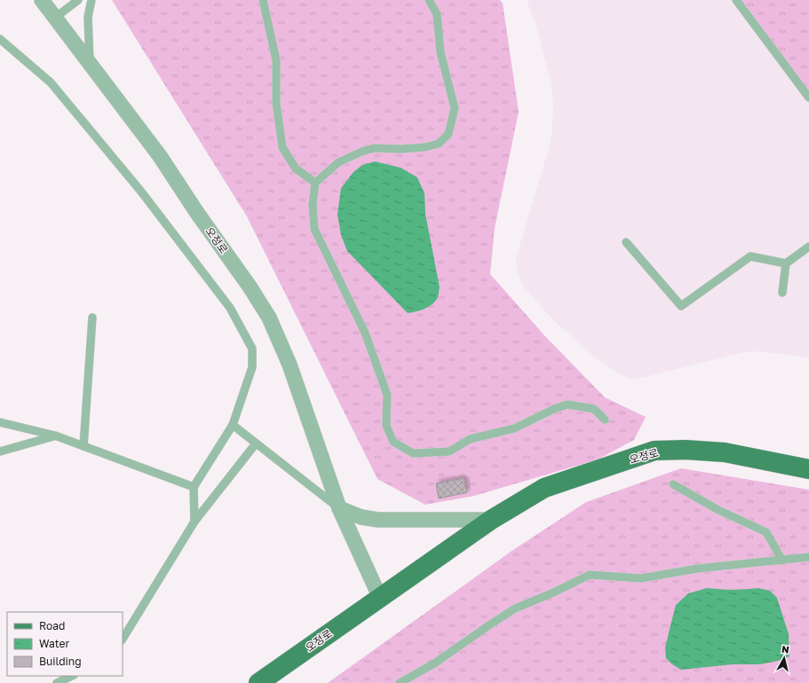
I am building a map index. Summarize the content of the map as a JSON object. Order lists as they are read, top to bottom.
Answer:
{
  "streets": {
    "main road": ["오정로"]
  },
  "legend": ["Road", "Water", "Building"],
  "north": "top"
}
